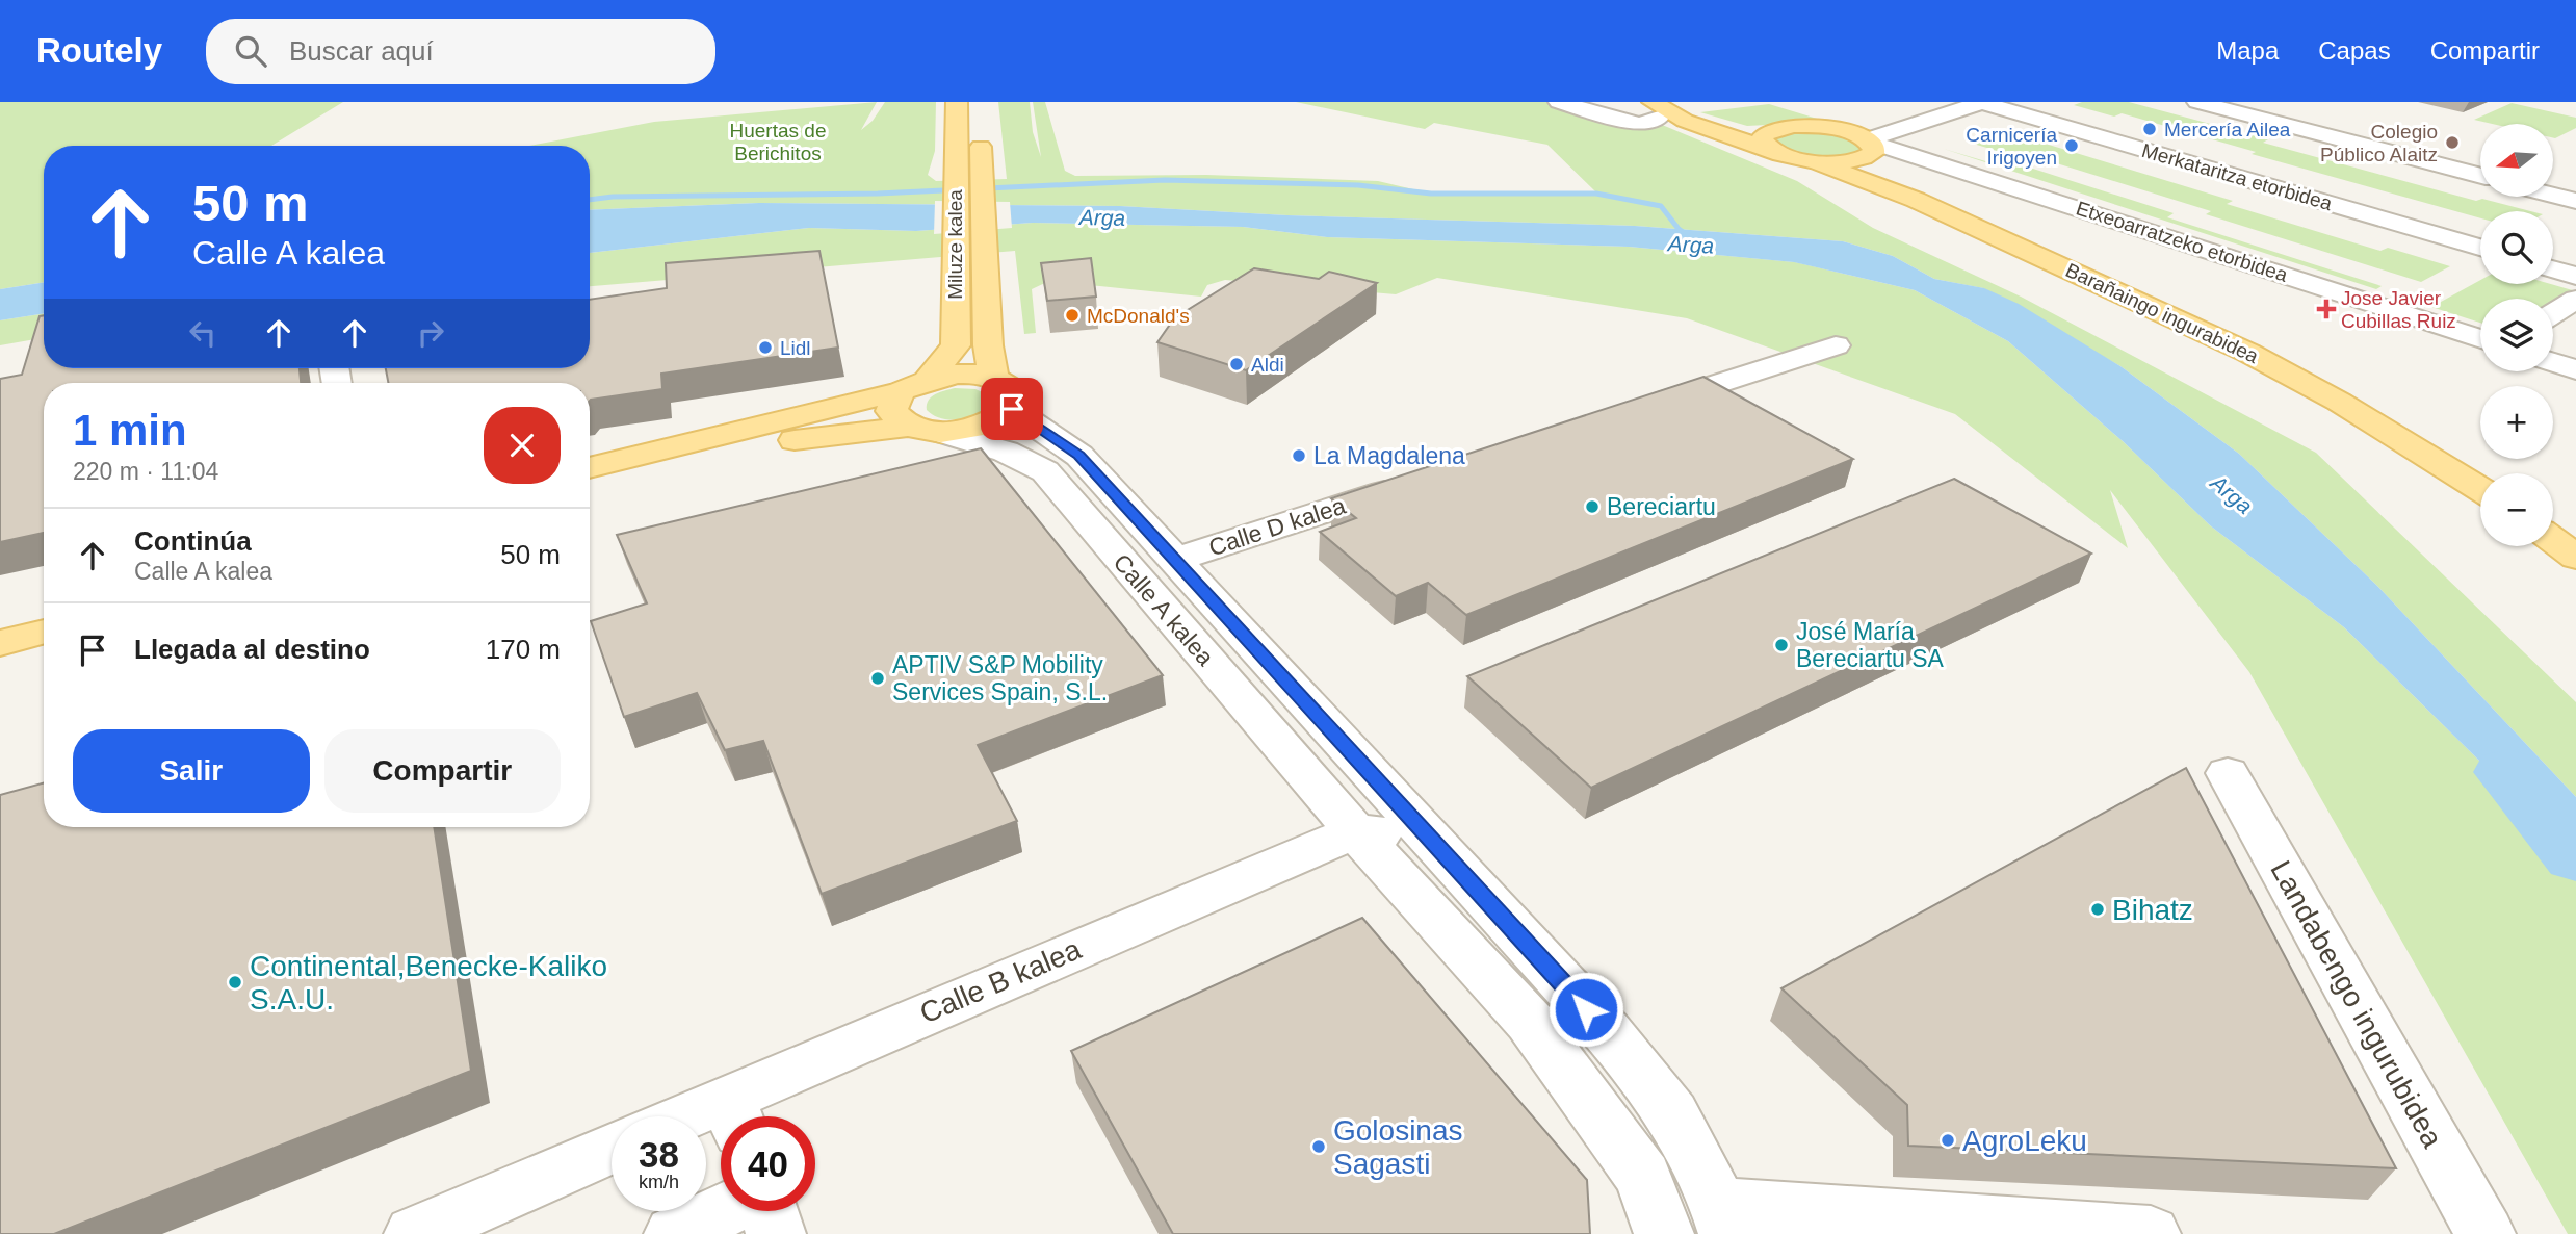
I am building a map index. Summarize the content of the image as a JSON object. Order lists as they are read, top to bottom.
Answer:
{
  "streets": {
    "main road": ["Miluze kalea", "Barañaingo ingurabidea", "Calle A kalea"],
    "street": [
      "Merkataritza etorbidea",
      "Etxeoarratzeko etorbidea",
      "Calle D kalea",
      "Calle B kalea",
      "Landabengo ingurubidea"
    ]
  },
  "crossings": [
    ["Etxeoarratzeko etorbidea", "Barañaingo ingurabidea"],
    ["Calle D kalea", "Calle A kalea"],
    ["Calle A kalea", "Calle B kalea"]
  ],
  "water": ["Arga"],
  "parks": ["Huertas de Berichitos"],
  "places": {
    "other": [
      "Mercería Ailea",
      "Colegio Público Alaitz",
      "Carnicería Irigoyen",
      "McDonald's",
      "Lidl",
      "Aldi",
      "La Magdalena",
      "Bereciartu",
      "José María Bereciartu SA",
      "APTIV S&P Mobility Services Spain, S.L.",
      "Bihatz",
      "Continental,Benecke-Kaliko S.A.U.",
      "AgroLeku",
      "Golosinas Sagasti"
    ],
    "health": ["Jose Javier Cubillas Ruiz"]
  },
  "north": "left",
  "page": {
    "header": "Routely",
    "search": "Buscar aquí",
    "nav": ["Mapa", "Capas", "Compartir"],
    "map_buttons": ["+", "−"],
    "turn": ["50 m", "Calle A kalea"],
    "heading": ["1 min", "220 m · 11:04"],
    "list": [
      {
        "name": "Continúa",
        "note": "Calle A kalea",
        "value": "50 m"
      },
      {
        "name": "Llegada al destino",
        "value": "170 m"
      }
    ],
    "buttons": ["Salir", "Compartir"],
    "speed": "38 km/h",
    "limit": "40"
  }
}
